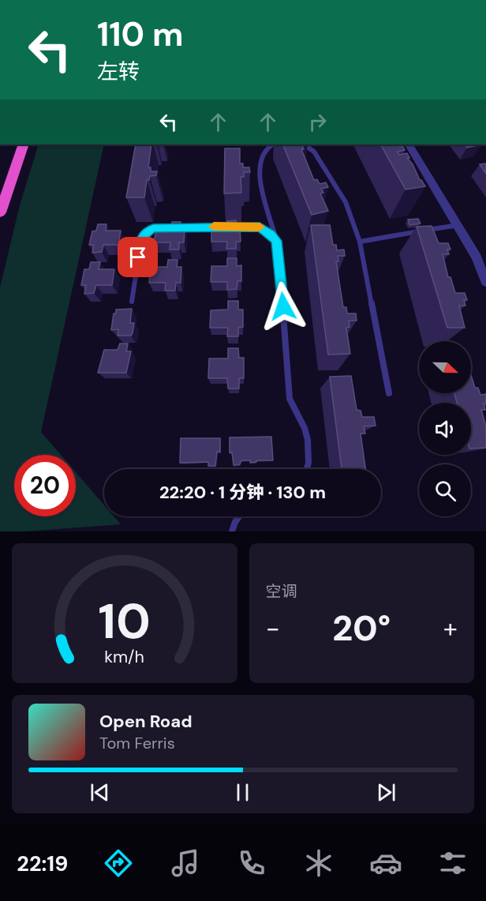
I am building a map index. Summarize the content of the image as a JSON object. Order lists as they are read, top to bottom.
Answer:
{
  "north": "right",
  "page": {
    "turn": ["110 m", "左转"],
    "limit": "20",
    "trip": "22:20 · 1 分钟 · 130 m",
    "tile": "空调",
    "heat": ["−", "20°", "+"],
    "song": ["Open Road", "Tom Ferris"],
    "tabs": "22:19",
    "gauge": ["10", "km/h"]
  }
}
